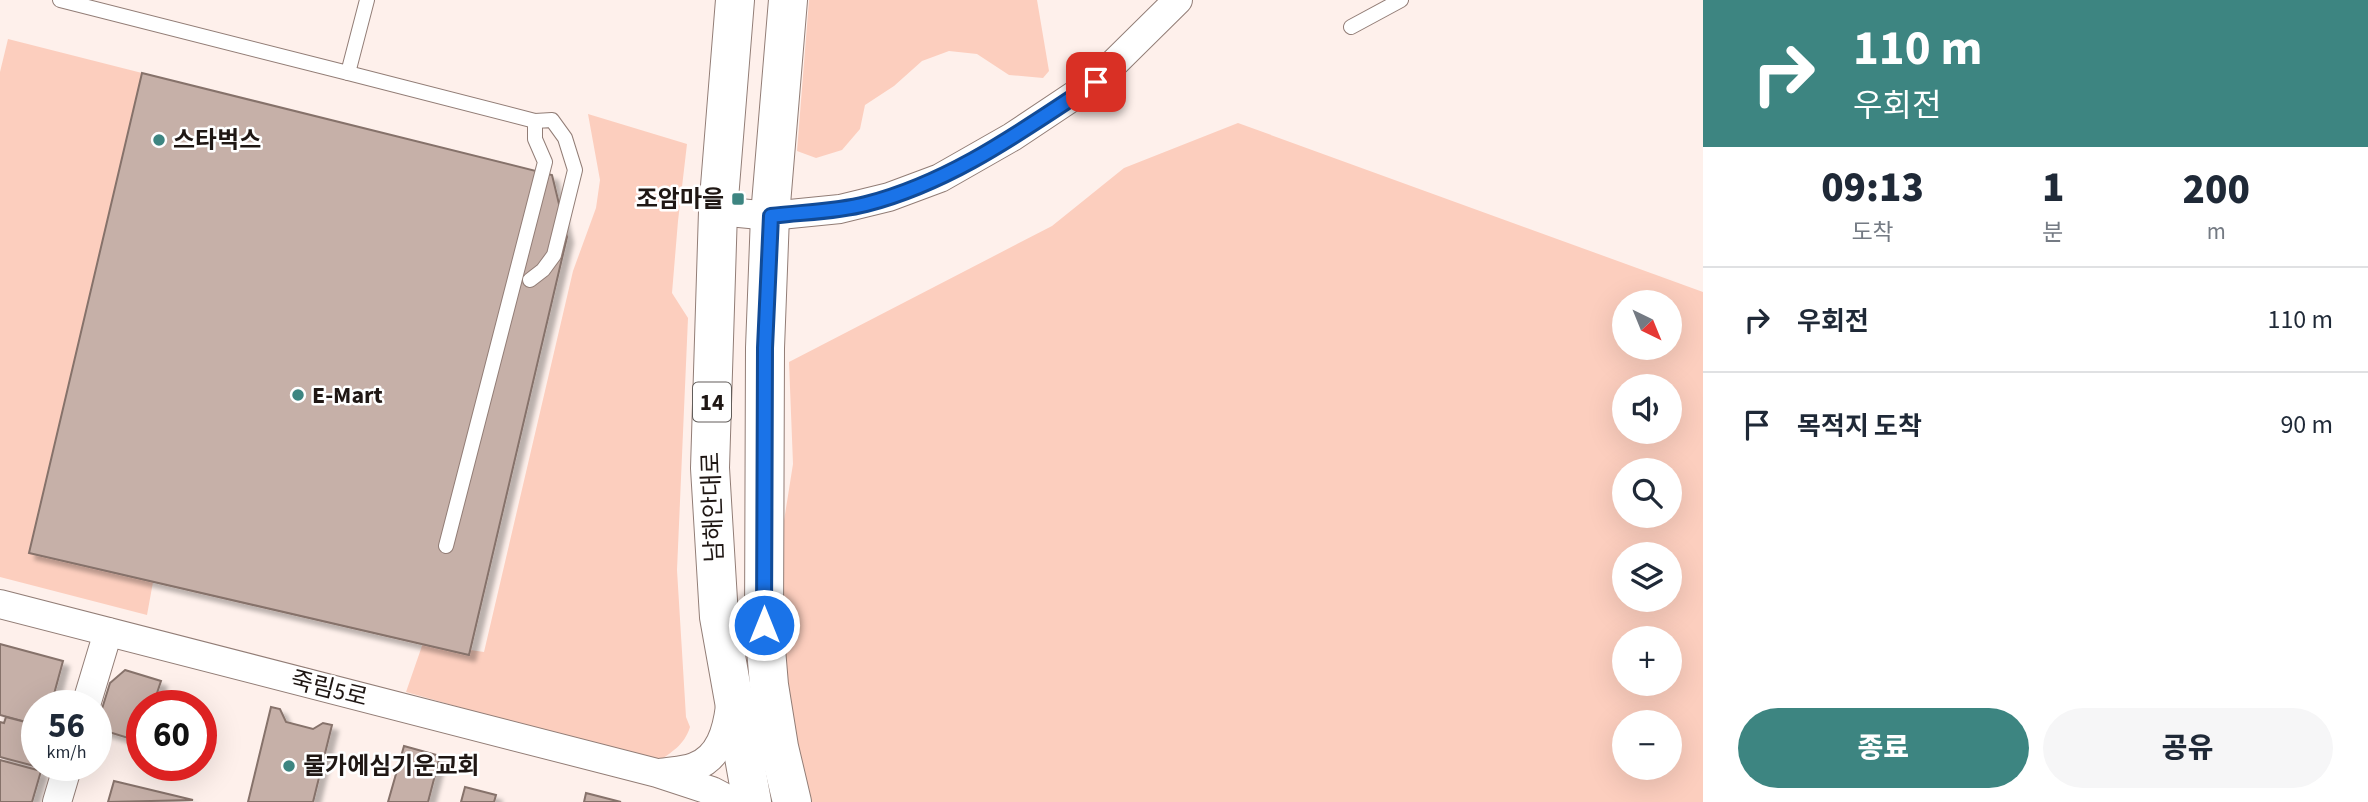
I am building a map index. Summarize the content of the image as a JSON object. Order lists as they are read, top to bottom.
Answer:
{
  "streets": {
    "main road": ["14", "남해안대로"],
    "street": ["죽림5로"]
  },
  "places": {
    "other": ["스타벅스", "E-Mart", "물가에심기운교회"],
    "transit": ["조암마을"]
  },
  "north": "bottom right",
  "page": {
    "turn": ["110 m", "우회전"],
    "eta": [
      "09:13",
      "도착",
      "1",
      "분",
      "200",
      "m"
    ],
    "list": [
      {
        "name": "우회전",
        "value": "110 m"
      },
      {
        "name": "목적지 도착",
        "value": "90 m"
      }
    ],
    "map_buttons": ["+", "−"],
    "speed": "56 km/h",
    "limit": "60",
    "buttons": ["종료", "공유"]
  }
}
